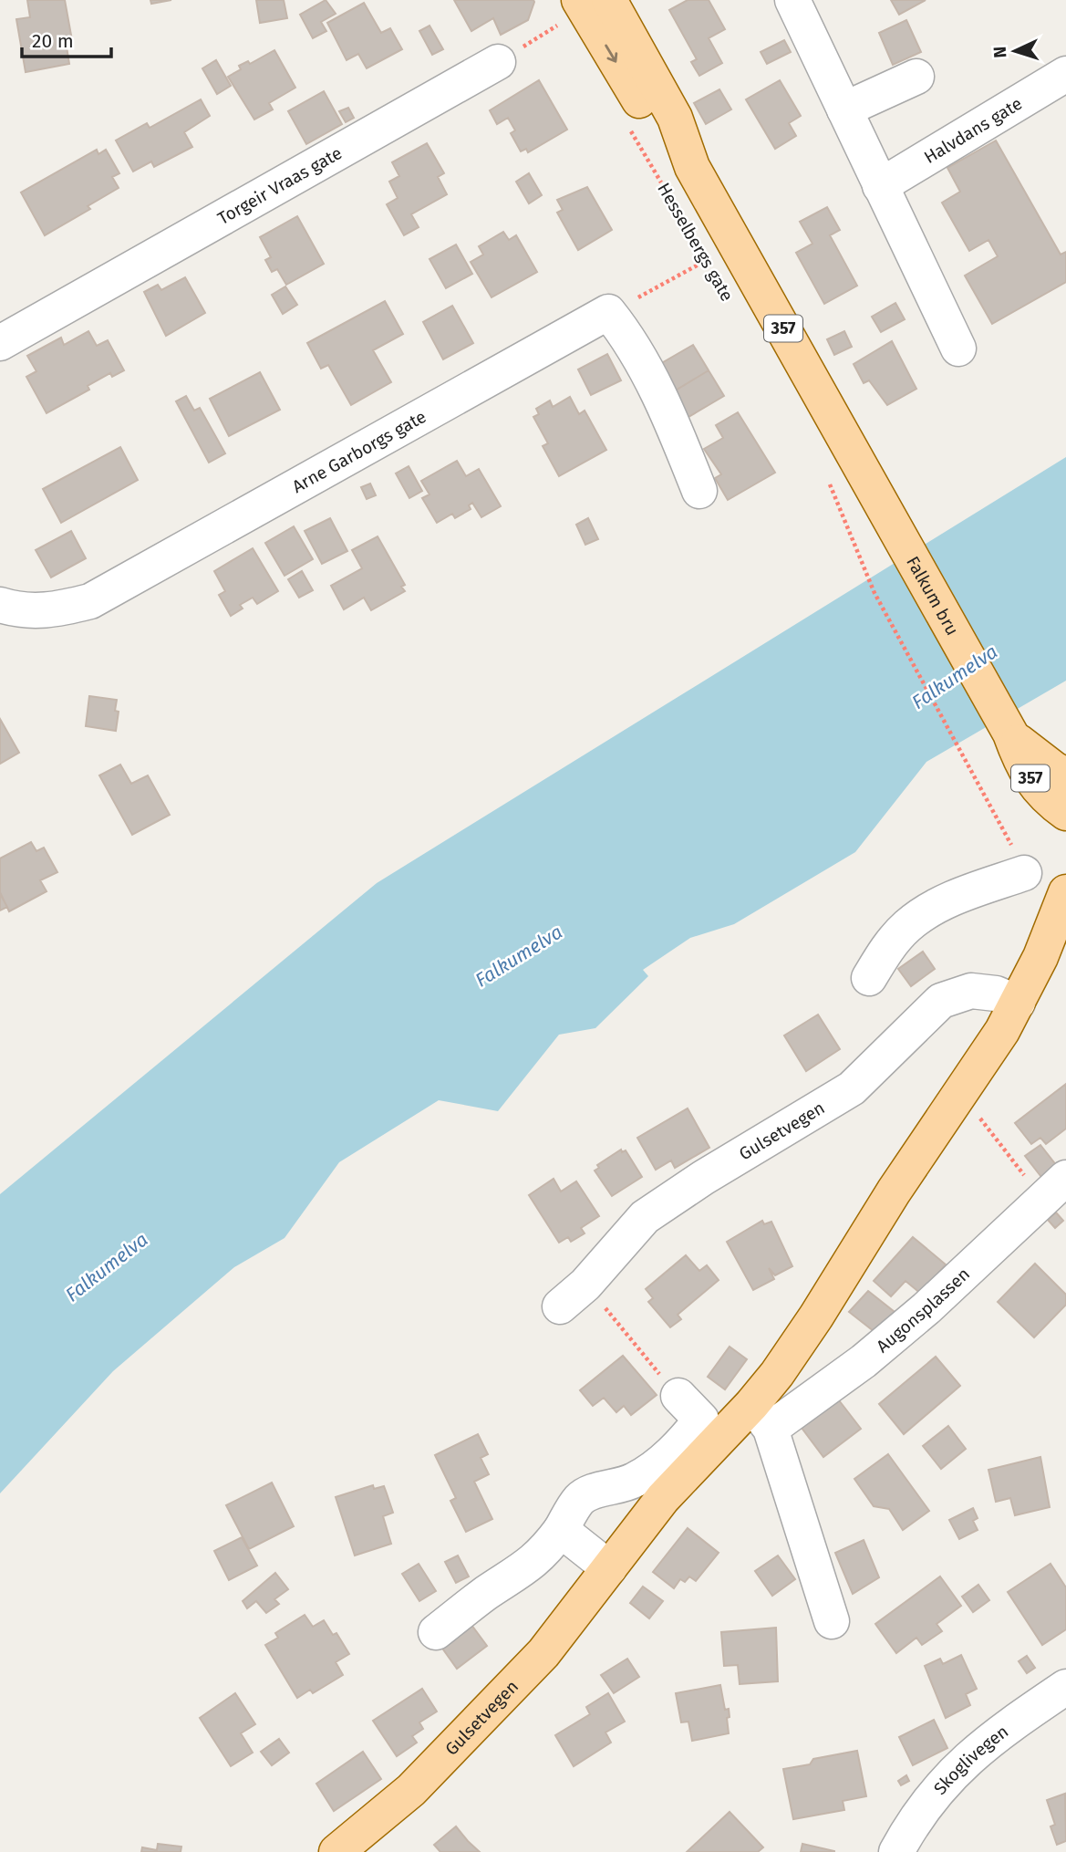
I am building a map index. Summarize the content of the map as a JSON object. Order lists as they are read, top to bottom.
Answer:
{
  "streets": {
    "main road": [
      "Hesselbergs gate",
      "357",
      "Falkum bru",
      "Gulsetvegen"
    ],
    "street": [
      "Halvdans gate",
      "Torgeir Vraas gate",
      "Arne Garborgs gate",
      "Augonsplassen",
      "Skoglivegen"
    ]
  },
  "crossings": [
    ["Hesselbergs gate", "Falkum bru"],
    ["357", "Falkum bru"],
    ["Gulsetvegen", "Augonsplassen"]
  ],
  "water": ["Falkumelva"],
  "scale_bar": "20 m",
  "north": "left"
}
